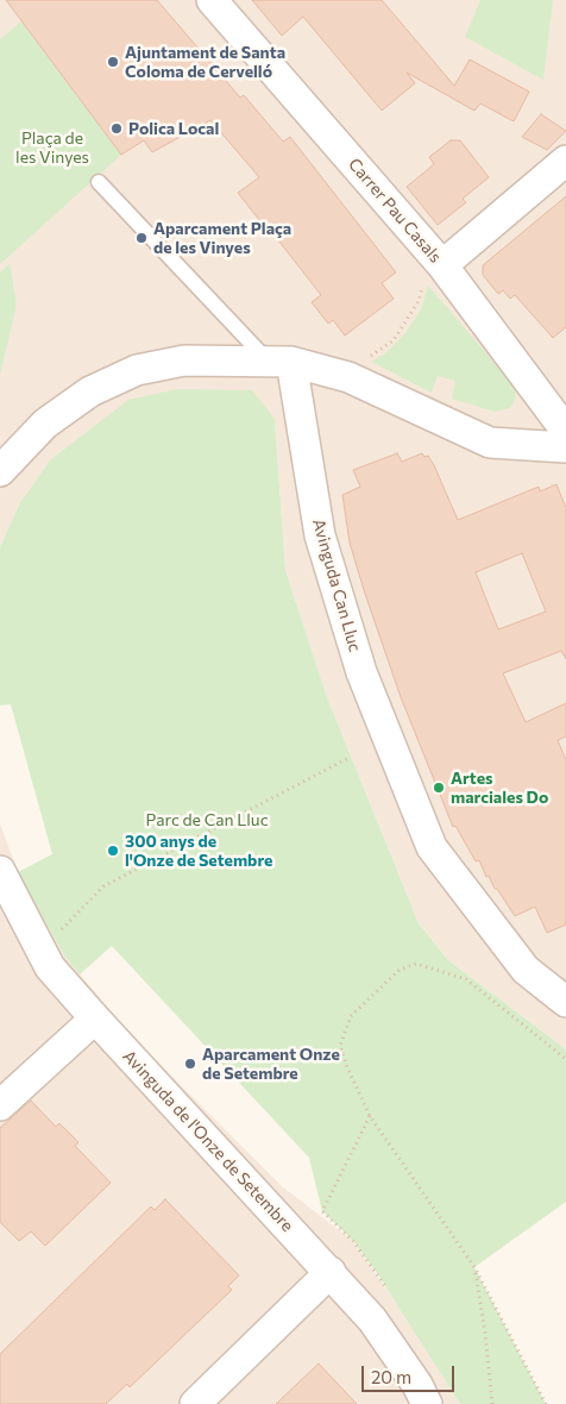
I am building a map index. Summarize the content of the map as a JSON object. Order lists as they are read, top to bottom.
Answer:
{
  "streets": {
    "street": ["Carrer Pau Casals", "Avinguda Can Lluc", "Avinguda de l'Onze de Setembre"]
  },
  "parks": ["Plaça de les Vinyes", "Parc de Can Lluc"],
  "places": [
    "Ajuntament de Santa Coloma de Cervelló",
    "Polica Local",
    "Aparcament Plaça de les Vinyes",
    "Artes marciales Do",
    "300 anys de l'Onze de Setembre",
    "Aparcament Onze de Setembre"
  ],
  "scale_bar": "20 m"
}
